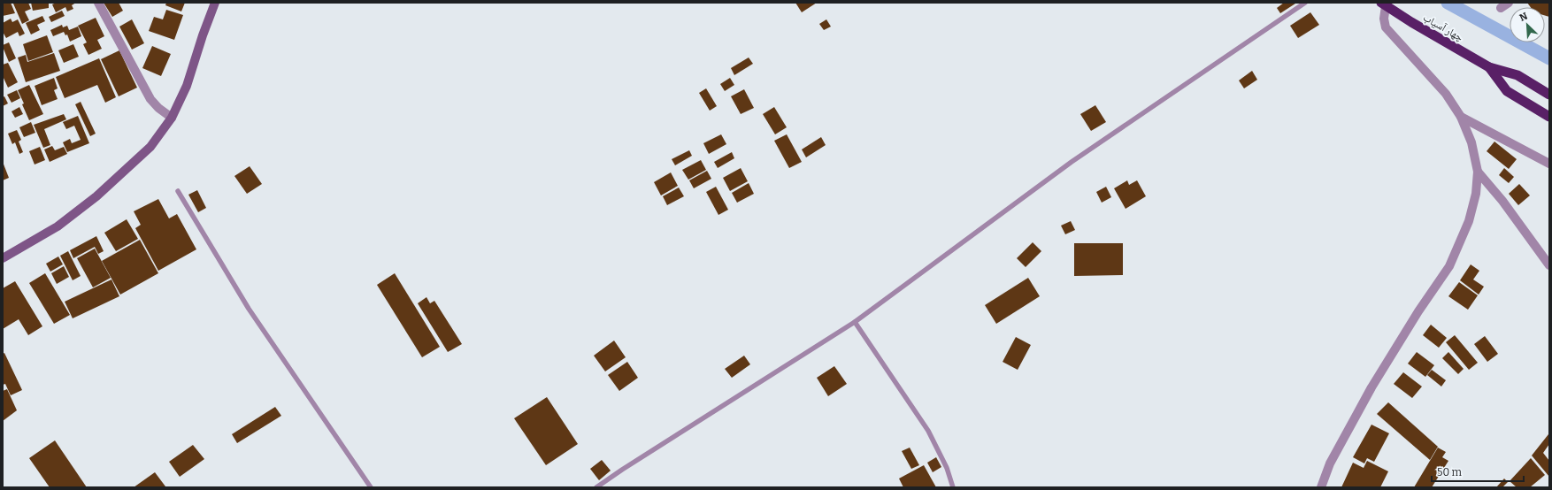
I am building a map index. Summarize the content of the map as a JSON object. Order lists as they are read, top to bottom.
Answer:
{
  "streets": {
    "highway": ["چهار آسیاب"]
  },
  "scale_bar": "50 m",
  "north": "top left"
}
